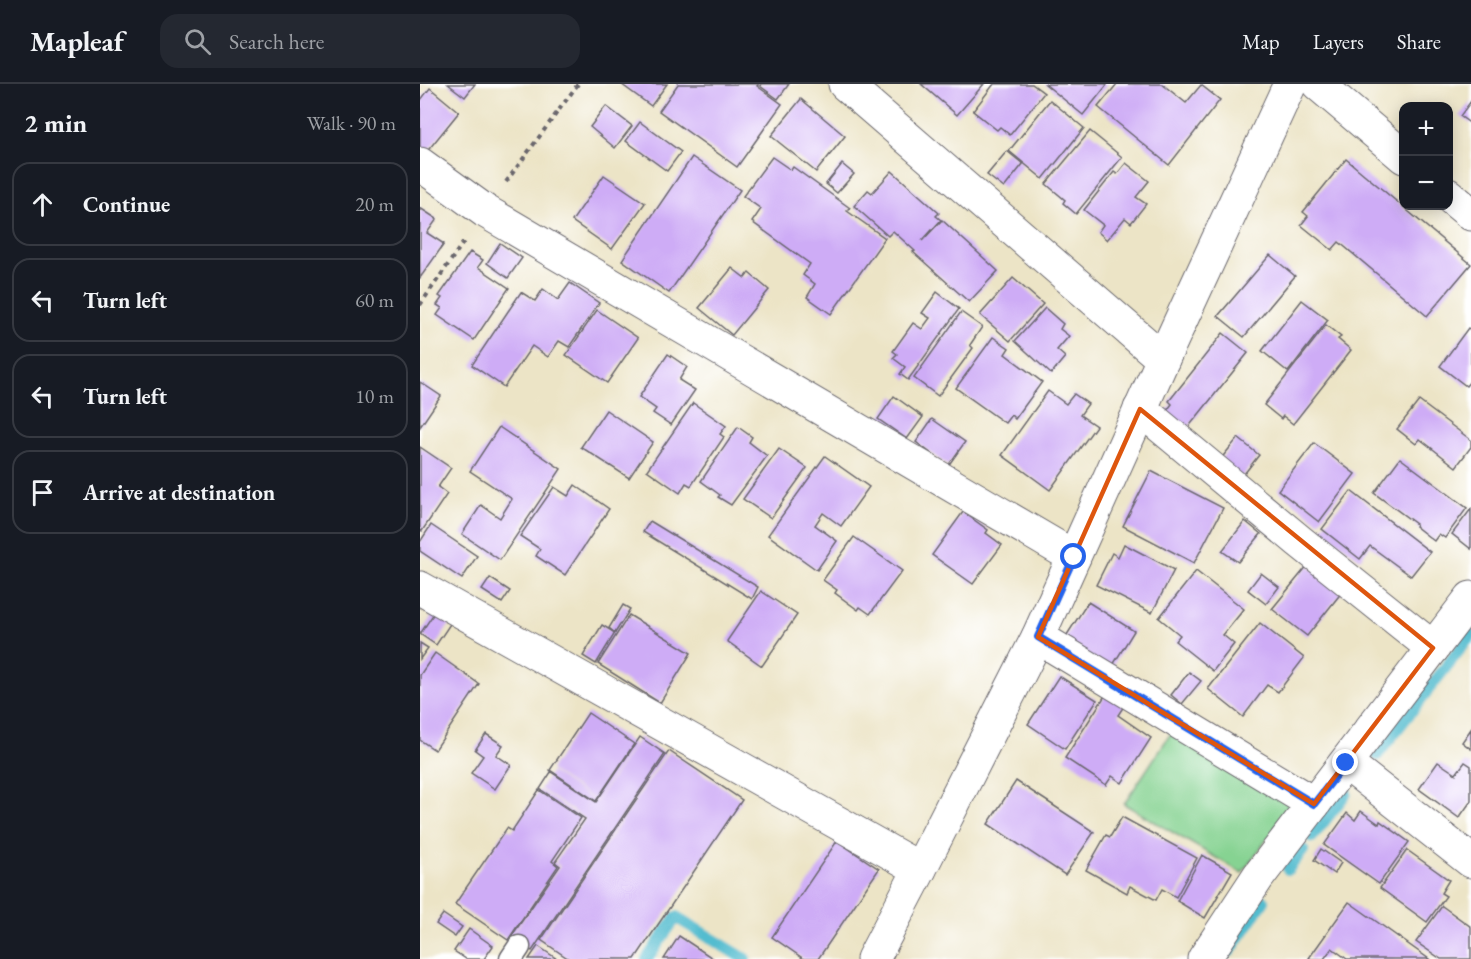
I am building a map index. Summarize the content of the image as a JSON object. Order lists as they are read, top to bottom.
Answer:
{
  "page": {
    "header": "Mapleaf",
    "search": "Search here",
    "nav": ["Map", "Layers", "Share"],
    "heading": ["2 min", "Walk · 90 m"],
    "map_buttons": ["+", "−"],
    "list": [
      ["Continue", "20 m"],
      ["Turn left", "60 m"],
      ["Turn left", "10 m"],
      "Arrive at destination"
    ]
  }
}
